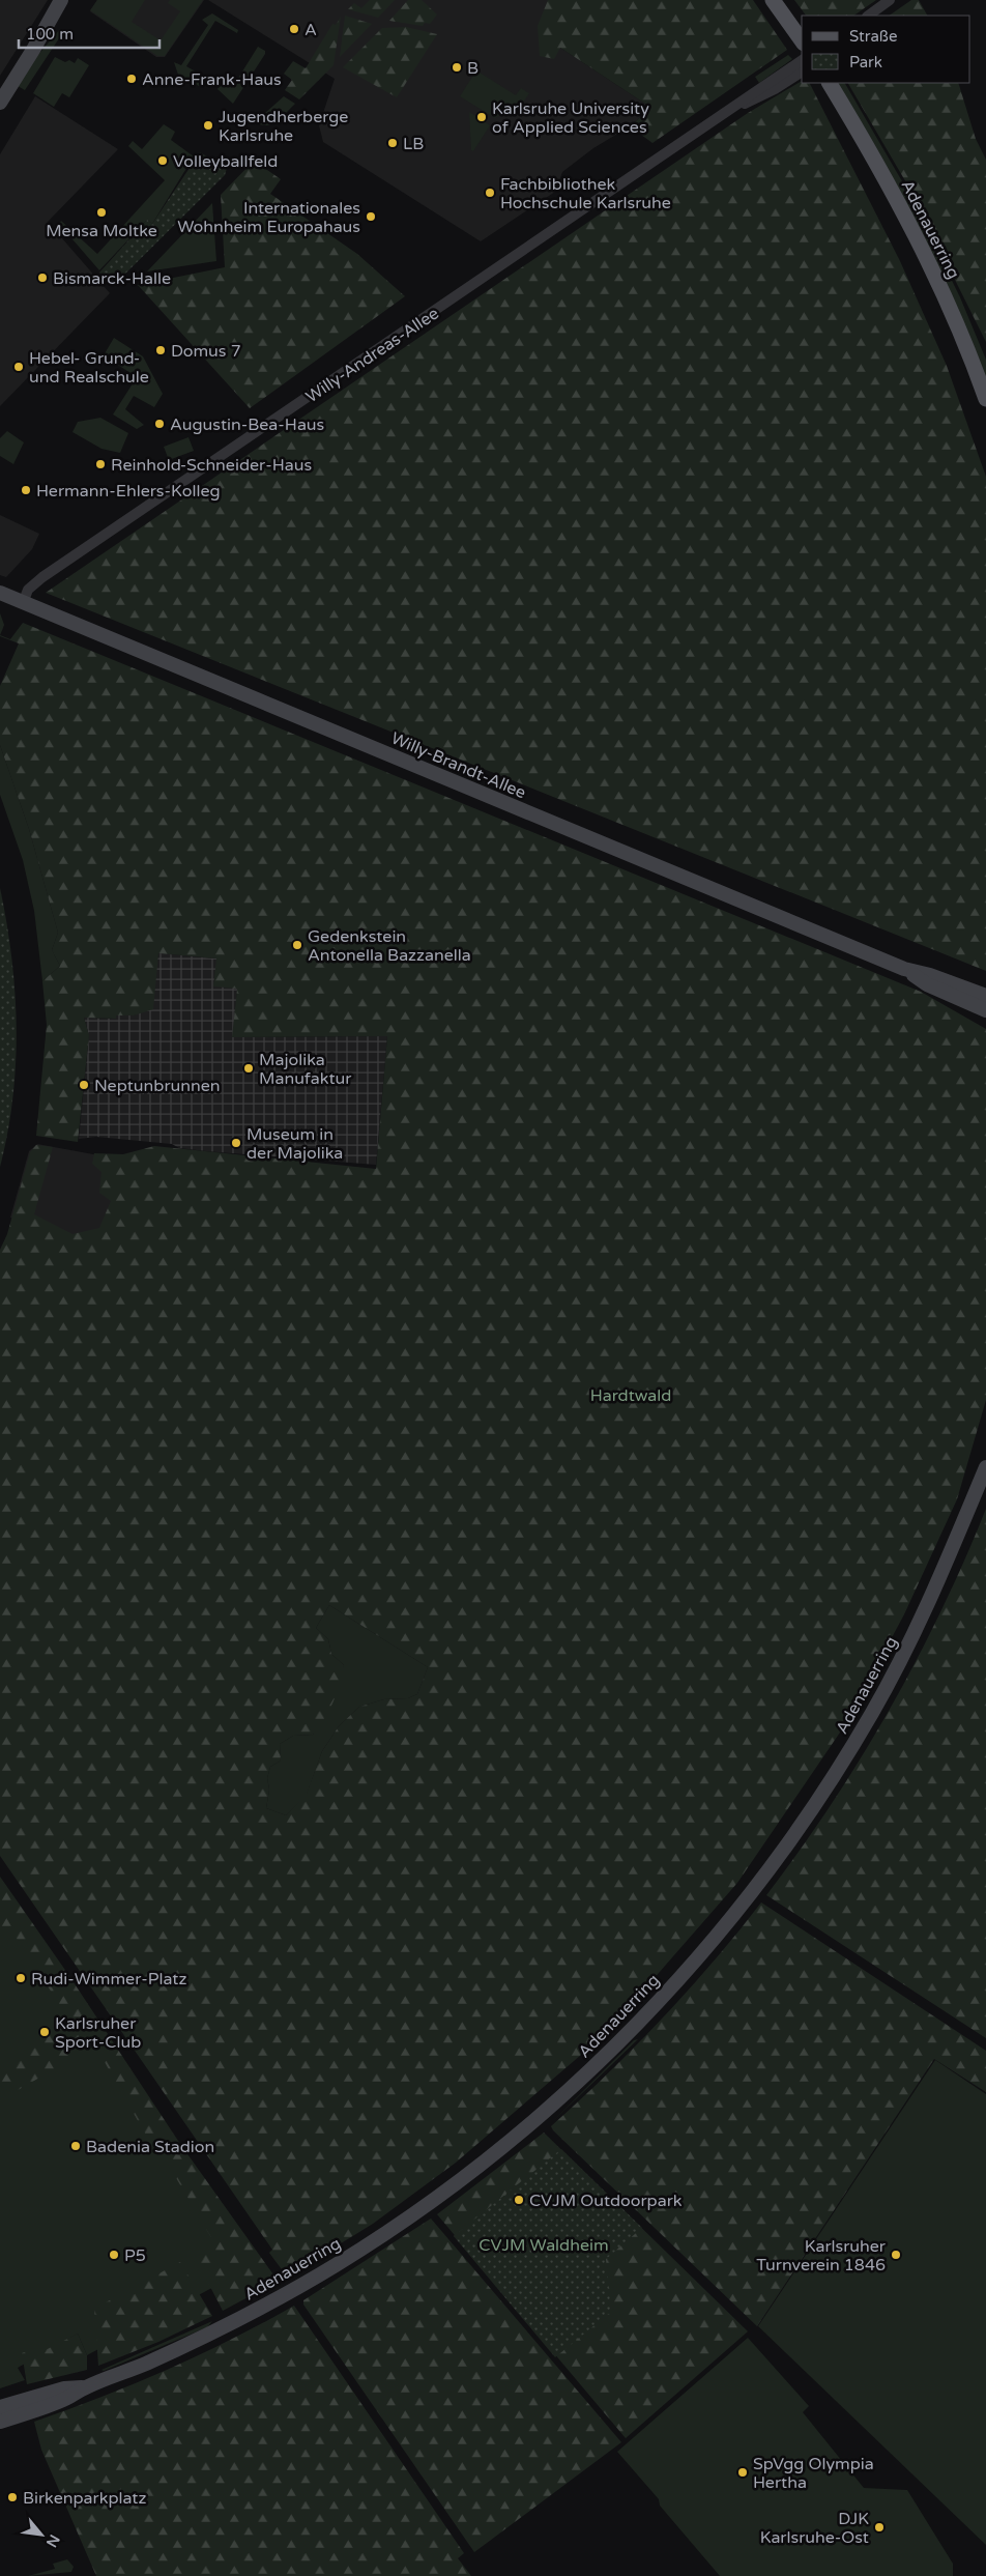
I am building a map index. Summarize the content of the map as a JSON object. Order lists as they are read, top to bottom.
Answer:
{
  "streets": {
    "main road": ["Adenauerring", "Willy-Brandt-Allee"],
    "street": ["Willy-Andreas-Allee"]
  },
  "crossings": [
    ["Willy-Andreas-Allee", "Willy-Brandt-Allee"]
  ],
  "parks": ["Hardtwald", "CVJM Waldheim"],
  "places": [
    "A",
    "B",
    "Anne-Frank-Haus",
    "Karlsruhe University of Applied Sciences",
    "Jugendherberge Karlsruhe",
    "LB",
    "Volleyballfeld",
    "Fachbibliothek Hochschule Karlsruhe",
    "Mensa Moltke",
    "Internationales Wohnheim Europahaus",
    "Bismarck-Halle",
    "Domus 7",
    "Hebel- Grund- und Realschule",
    "Augustin-Bea-Haus",
    "Reinhold-Schneider-Haus",
    "Hermann-Ehlers-Kolleg",
    "Gedenkstein Antonella Bazzanella",
    "Majolika Manufaktur",
    "Neptunbrunnen",
    "Museum in der Majolika",
    "Rudi-Wimmer-Platz",
    "Karlsruher Sport-Club",
    "Badenia Stadion",
    "CVJM Outdoorpark",
    "P5",
    "Karlsruher Turnverein 1846",
    "SpVgg Olympia Hertha",
    "Birkenparkplatz",
    "DJK Karlsruhe-Ost"
  ],
  "legend": ["Straße", "Park"],
  "scale_bar": "100 m",
  "north": "bottom right"
}
